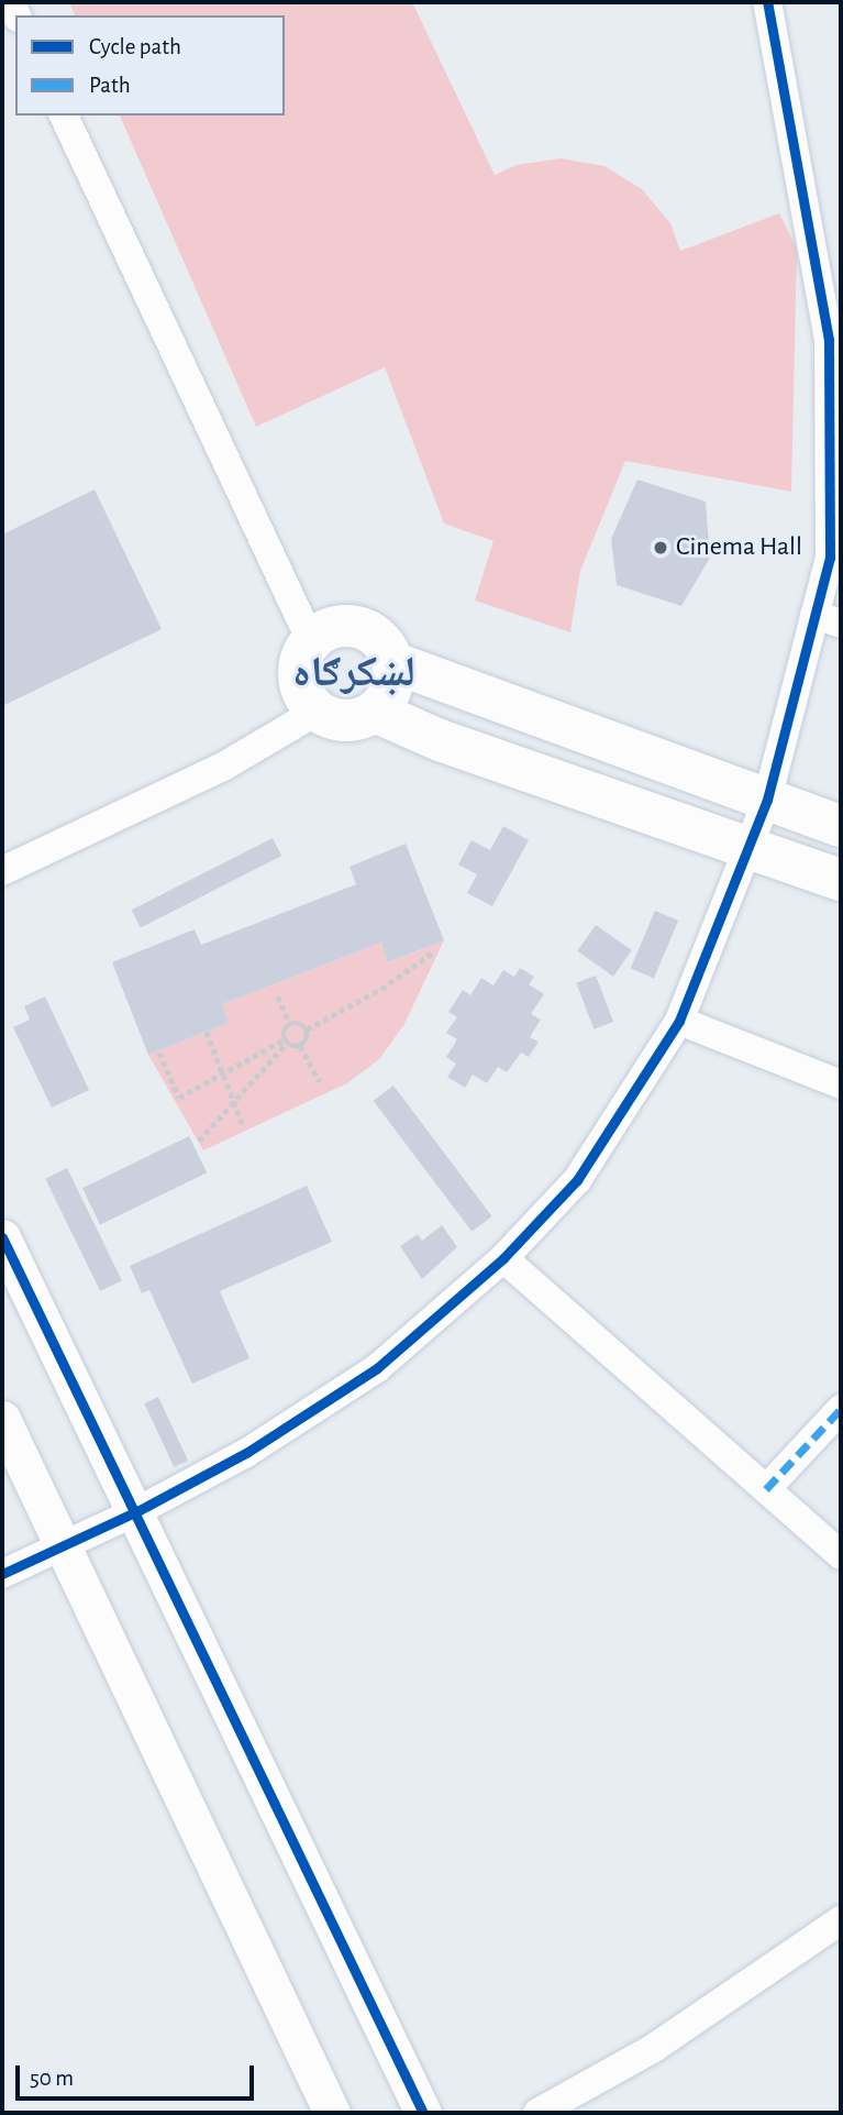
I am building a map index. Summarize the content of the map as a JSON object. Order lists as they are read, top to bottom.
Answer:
{
  "districts": ["لښکرګاه"],
  "places": ["Cinema Hall"],
  "legend": ["Cycle path", "Path"],
  "scale_bar": "50 m"
}
